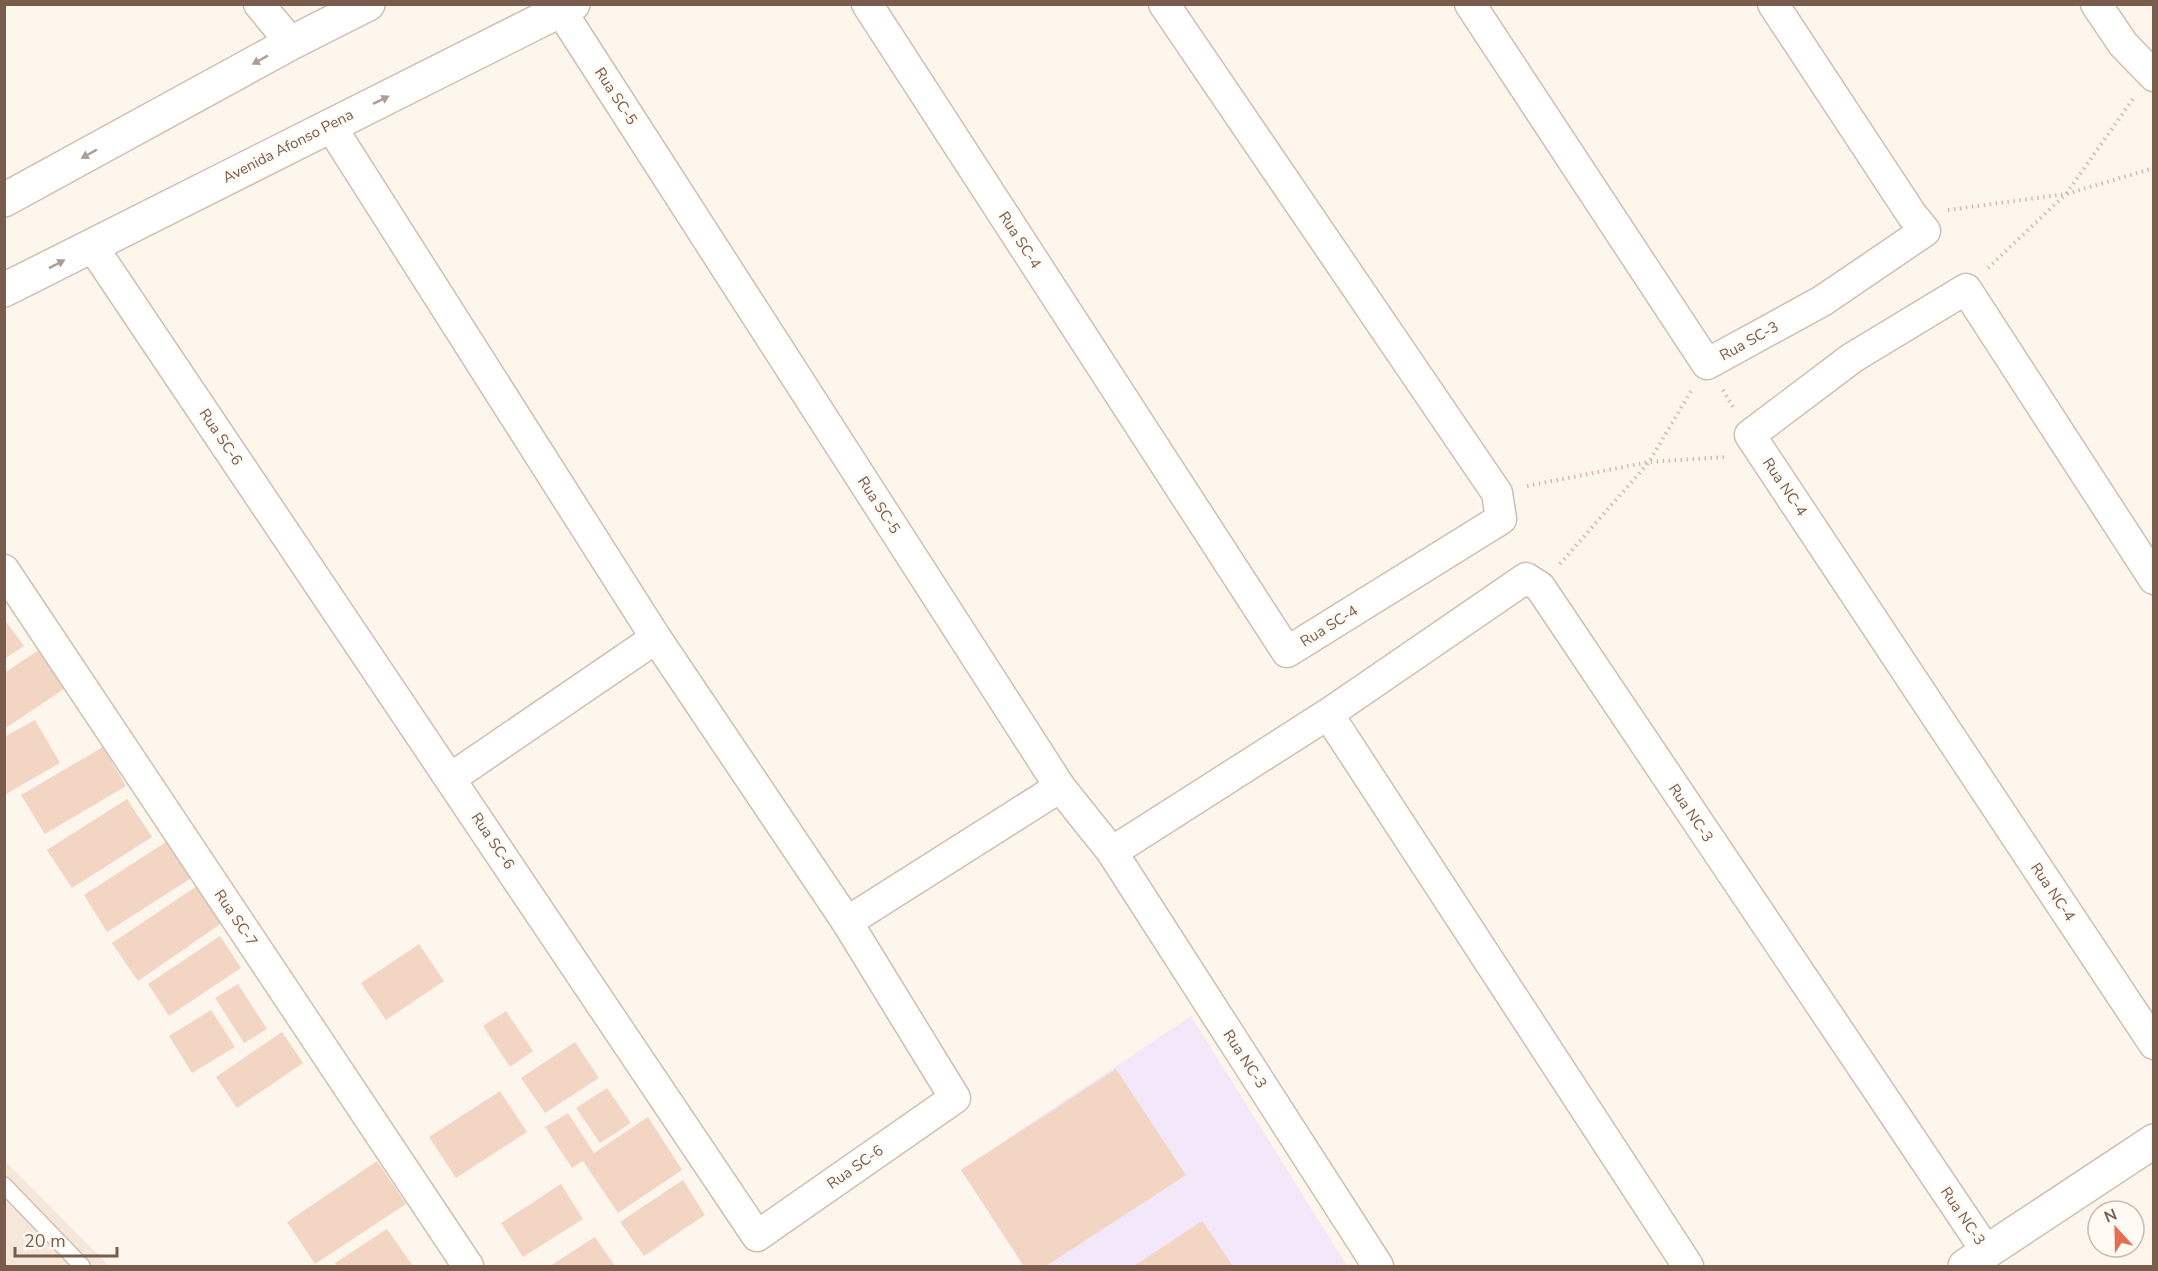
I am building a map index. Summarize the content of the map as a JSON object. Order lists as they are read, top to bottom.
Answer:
{
  "streets": {
    "street": [
      "Rua SC-5",
      "Avenida Afonso Pena",
      "Rua SC-4",
      "Rua SC-3",
      "Rua SC-6",
      "Rua NC-4",
      "Rua NC-3",
      "Rua SC-7"
    ]
  },
  "crossings": [
    ["Rua SC-5", "Avenida Afonso Pena"],
    ["Rua SC-5", "Rua NC-3"],
    ["Avenida Afonso Pena", "Rua SC-6"]
  ],
  "scale_bar": "20 m",
  "north": "top"
}
